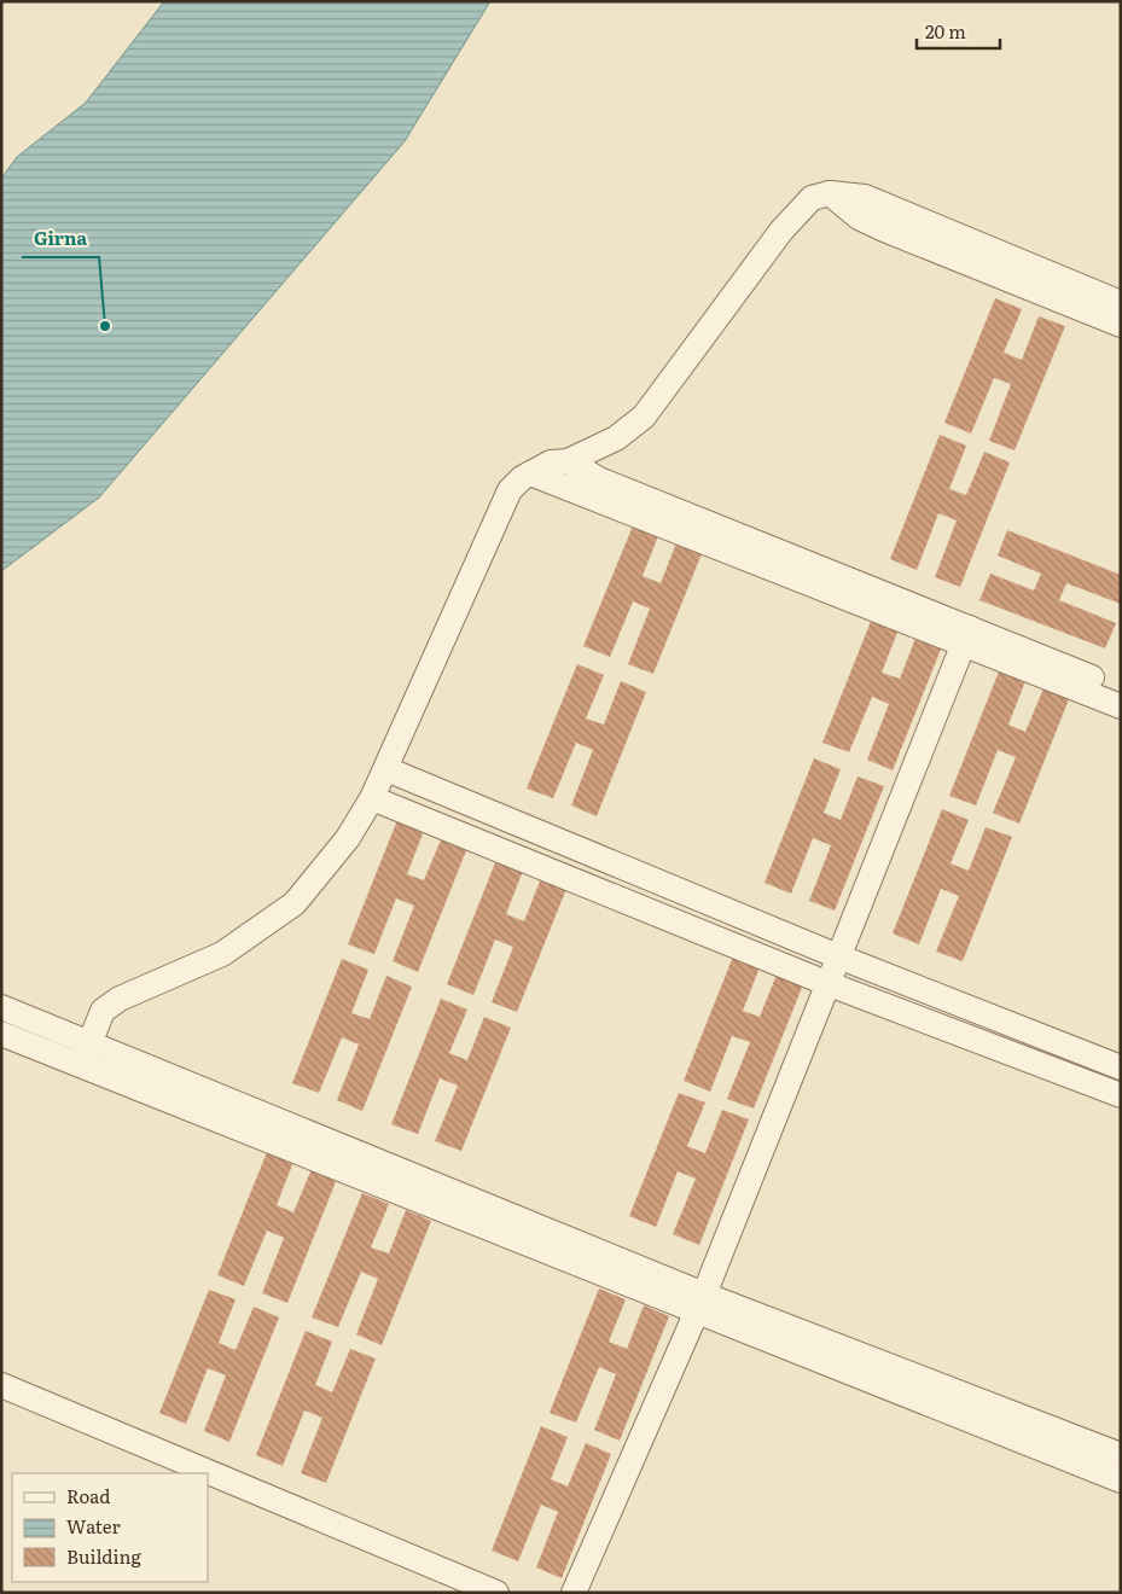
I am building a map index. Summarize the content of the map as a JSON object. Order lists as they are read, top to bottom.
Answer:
{
  "places": ["Girna"],
  "legend": ["Road", "Water", "Building"],
  "scale_bar": "20 m"
}
